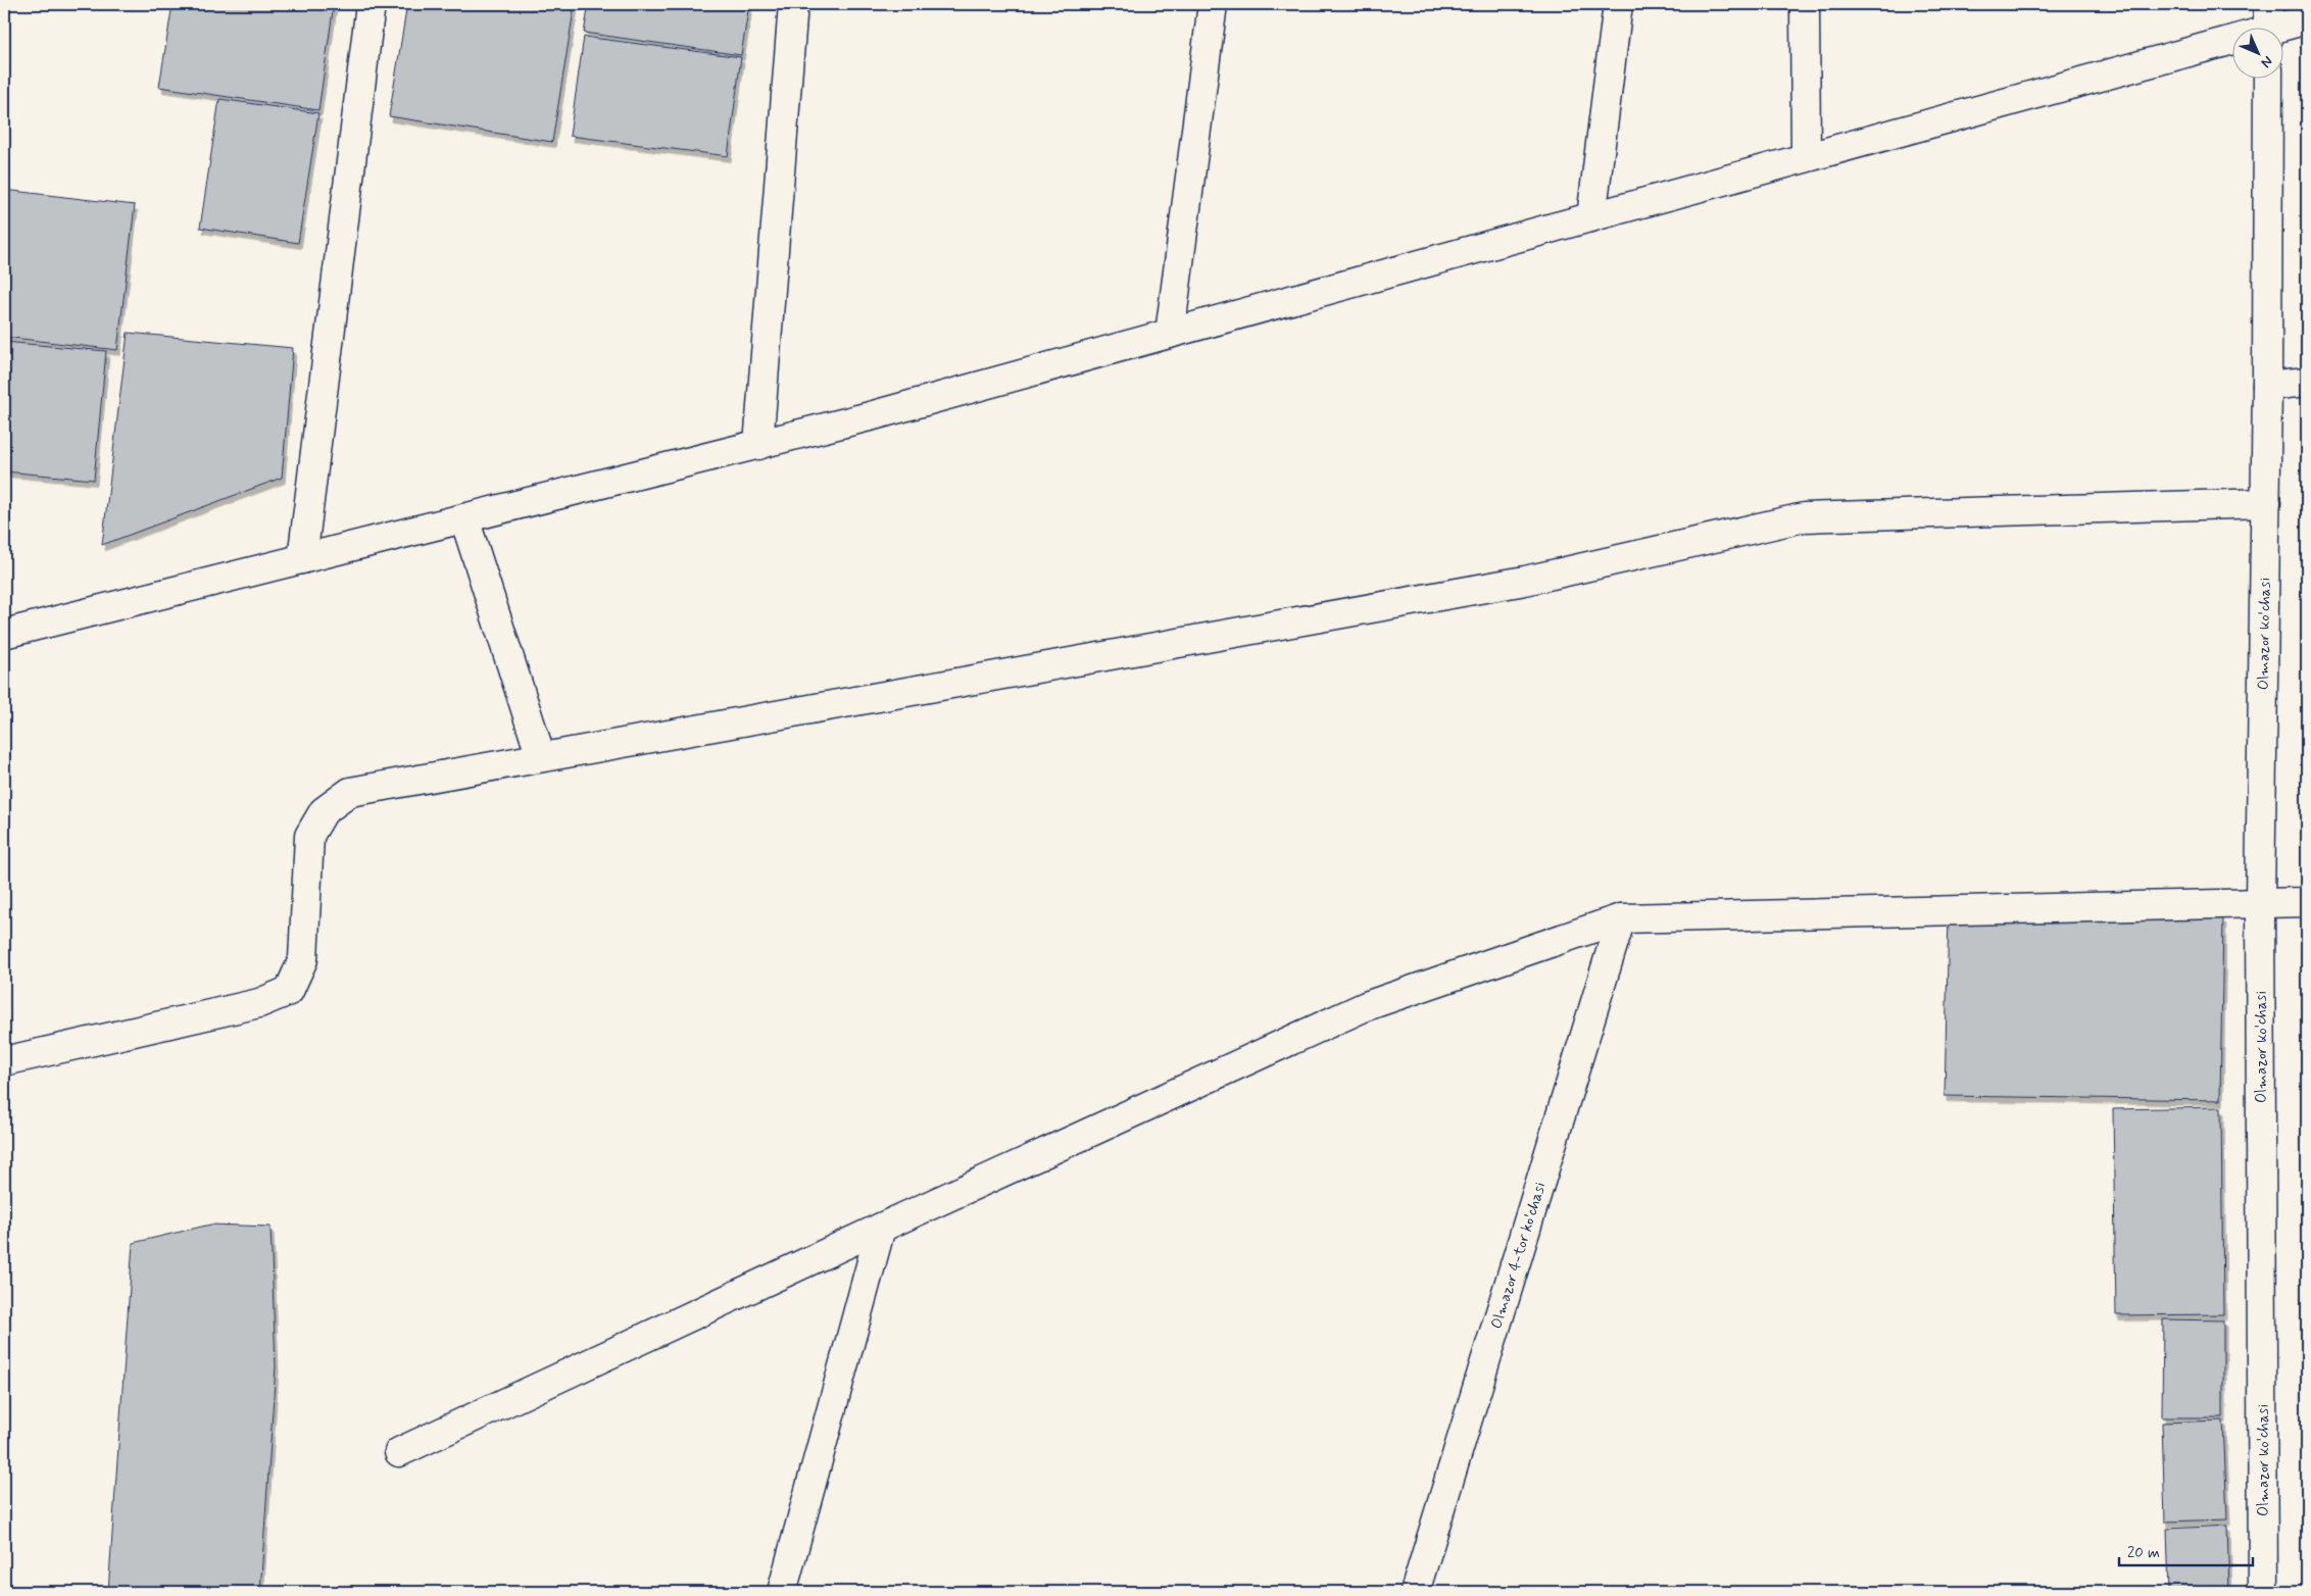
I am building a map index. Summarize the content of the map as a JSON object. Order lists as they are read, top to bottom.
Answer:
{
  "streets": {
    "street": ["Olmazor ko'chasi", "Olmazor 4-tor ko'chasi"]
  },
  "scale_bar": "20 m",
  "north": "bottom right"
}
